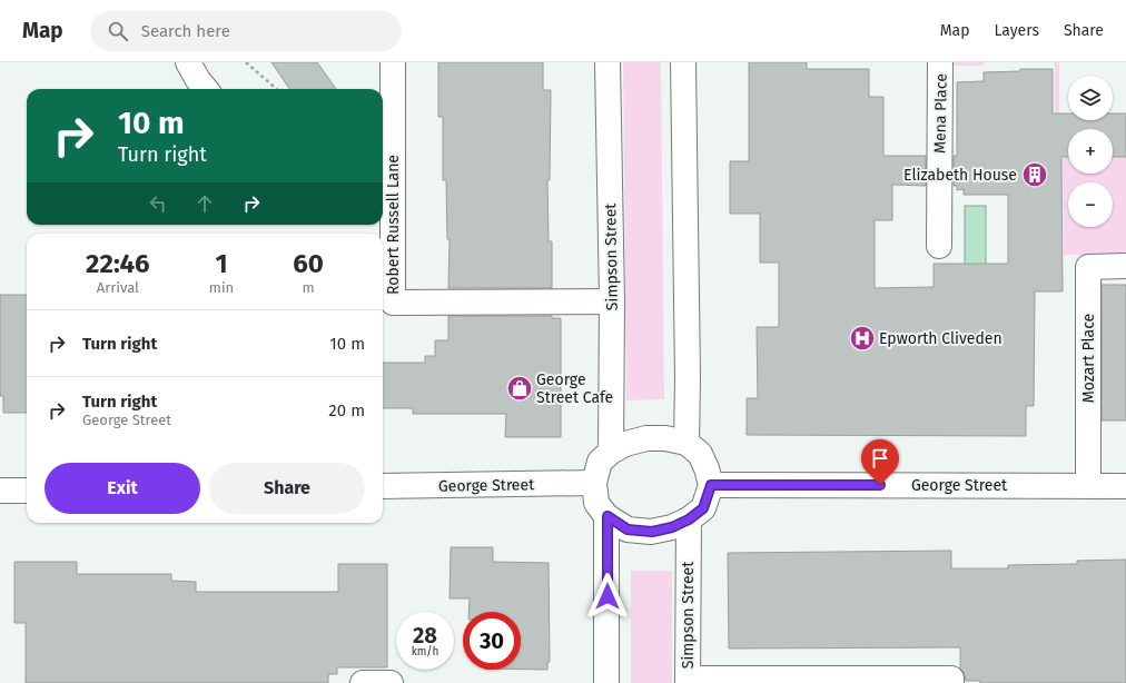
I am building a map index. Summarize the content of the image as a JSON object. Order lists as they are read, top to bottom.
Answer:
{
  "streets": {
    "street": [
      "Mena Place",
      "Robert Russell Lane",
      "Simpson Street",
      "Mozart Place",
      "George Street"
    ]
  },
  "crossings": [
    ["Robert Russell Lane", "Simpson Street"],
    ["Simpson Street", "George Street"],
    ["Mozart Place", "George Street"]
  ],
  "places": {
    "building": ["Elizabeth House"],
    "hospital": ["Epworth Cliveden"],
    "shop": ["George Street Cafe"]
  },
  "page": {
    "header": "Map",
    "search": "Search here",
    "nav": ["Map", "Layers", "Share"],
    "map_buttons": ["+", "−"],
    "turn": ["10 m", "Turn right"],
    "eta": [
      "22:46",
      "Arrival",
      "1",
      "min",
      "60",
      "m"
    ],
    "list": [
      {
        "name": "Turn right",
        "value": "10 m"
      },
      {
        "name": "Turn right",
        "note": "George Street",
        "value": "20 m"
      }
    ],
    "buttons": ["Exit", "Share"],
    "speed": "28 km/h",
    "limit": "30"
  }
}
